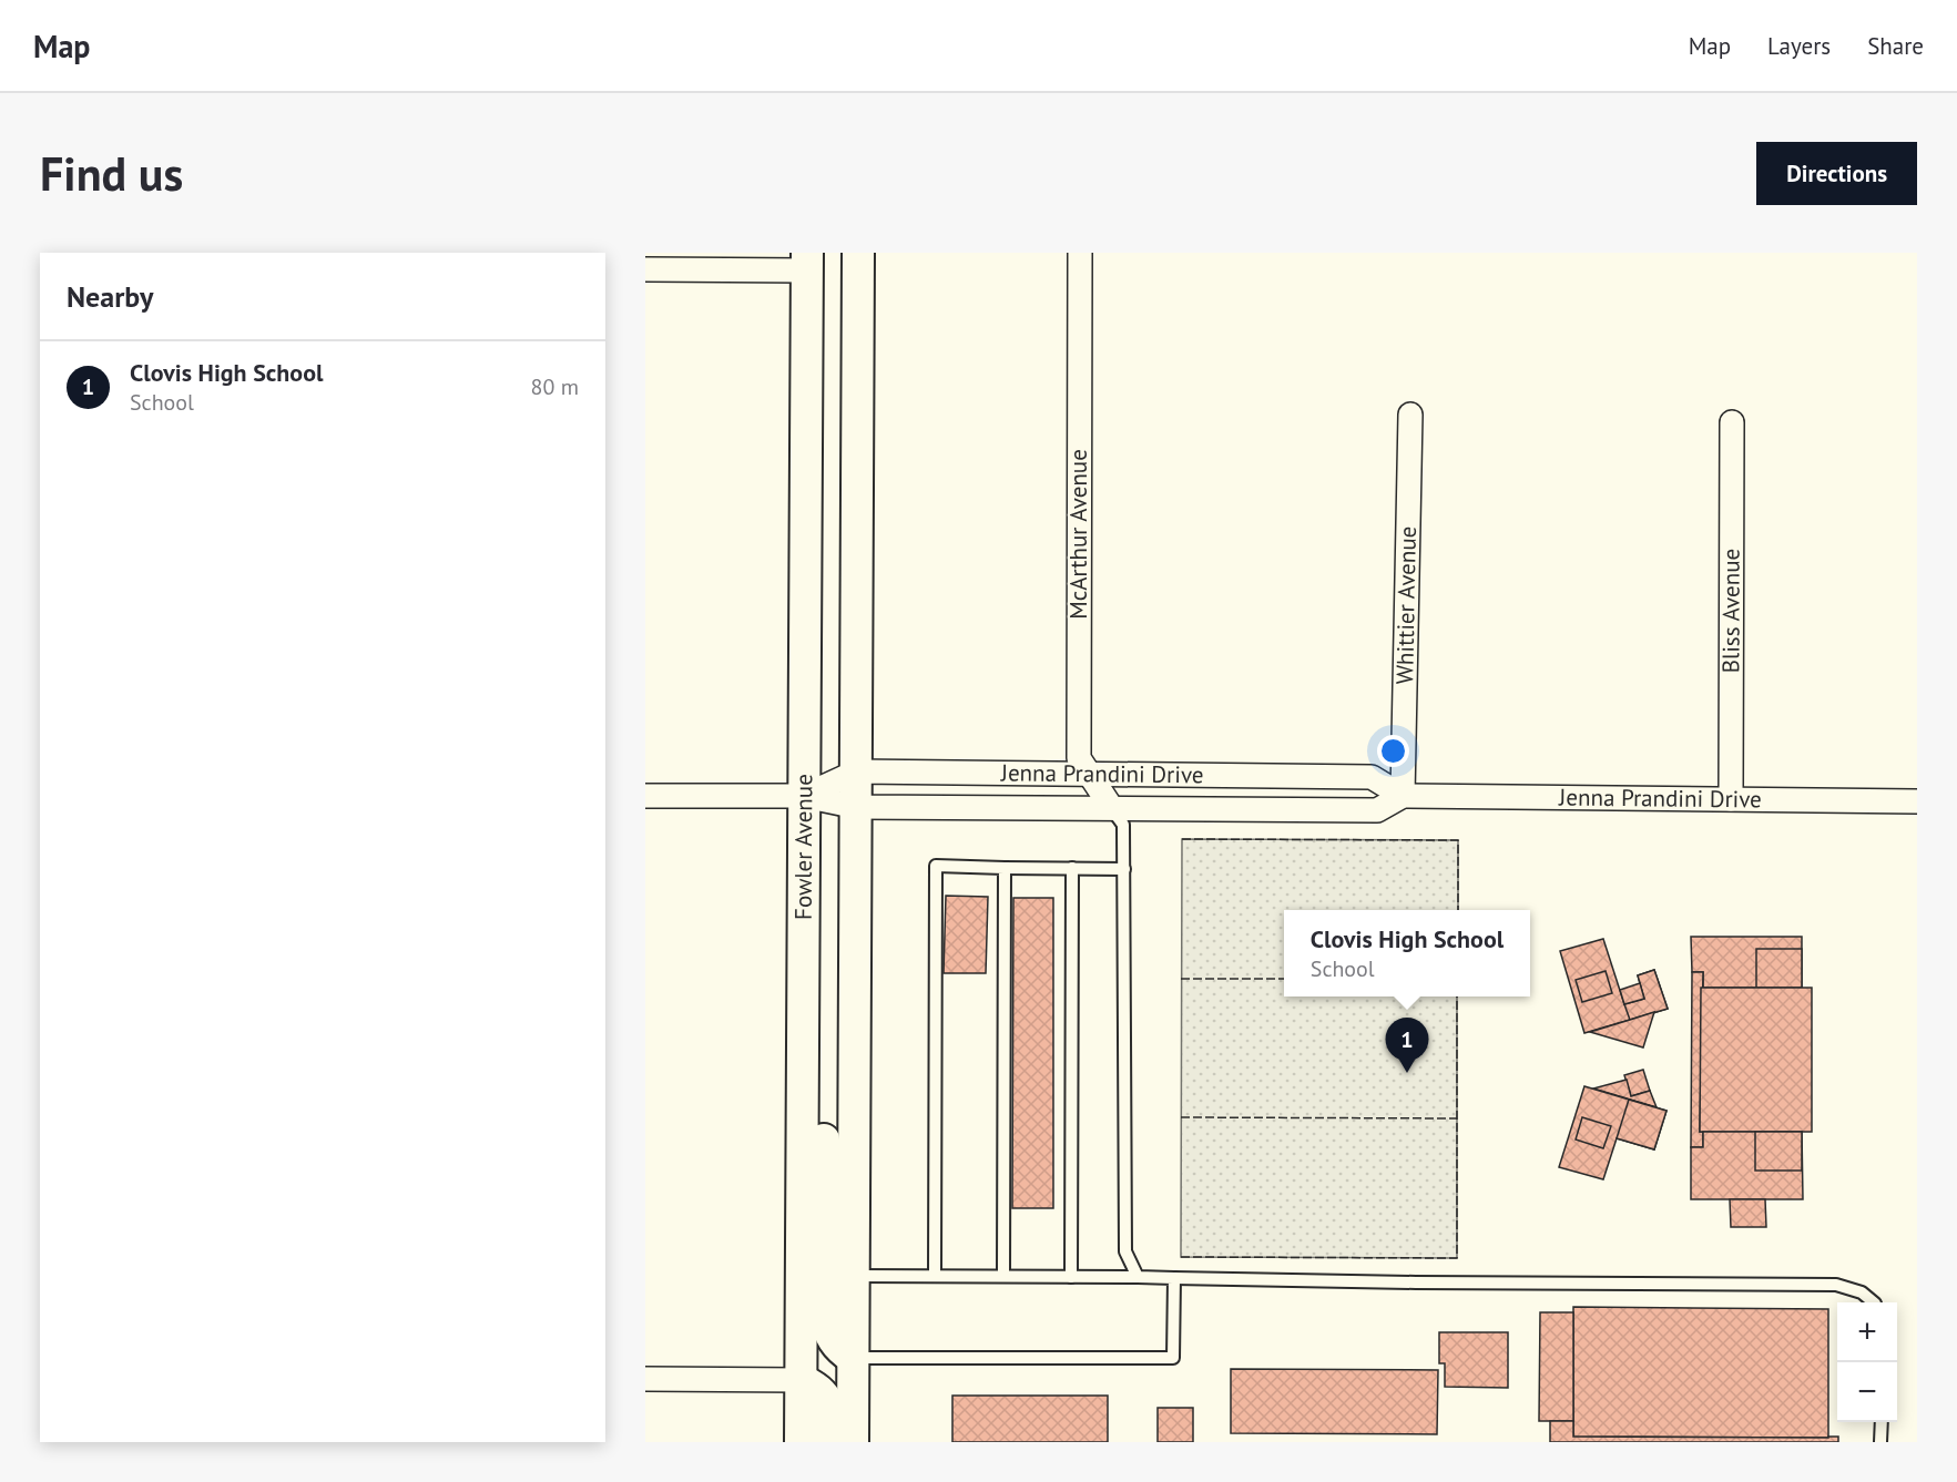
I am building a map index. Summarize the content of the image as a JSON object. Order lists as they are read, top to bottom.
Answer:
{
  "streets": {
    "main road": ["Fowler Avenue"],
    "street": [
      "McArthur Avenue",
      "Whittier Avenue",
      "Bliss Avenue",
      "Jenna Prandini Drive"
    ]
  },
  "crossings": [
    ["McArthur Avenue", "Jenna Prandini Drive"],
    ["Whittier Avenue", "Jenna Prandini Drive"],
    ["Bliss Avenue", "Jenna Prandini Drive"],
    ["Jenna Prandini Drive", "Fowler Avenue"]
  ],
  "page": {
    "header": "Map",
    "nav": ["Map", "Layers", "Share"],
    "buttons": "Directions",
    "title": "Find us",
    "heading": "Nearby",
    "list": [
      {
        "mark": "1",
        "name": "Clovis High School",
        "note": "School",
        "value": "80 m"
      }
    ],
    "popup": ["Clovis High School", "School"],
    "pins": "1",
    "map_buttons": ["+", "−"]
  }
}
